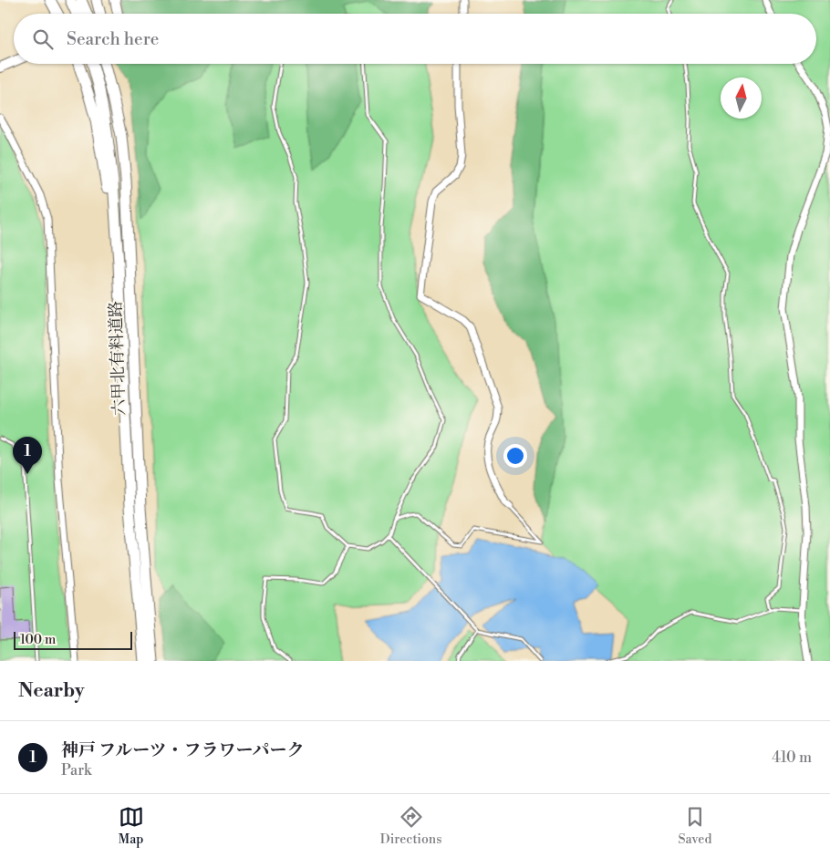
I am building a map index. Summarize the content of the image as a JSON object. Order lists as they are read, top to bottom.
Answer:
{
  "streets": {
    "main road": ["六甲北有料道路"]
  },
  "scale_bar": "100 m",
  "north": "top",
  "page": {
    "search": "Search here",
    "pins": "1",
    "scale": "100 m",
    "heading": "Nearby",
    "list": [
      {
        "mark": "1",
        "name": "神戸 フルーツ・フラワーパーク",
        "note": "Park",
        "value": "410 m"
      }
    ],
    "nav": ["Map", "Directions", "Saved"]
  }
}
